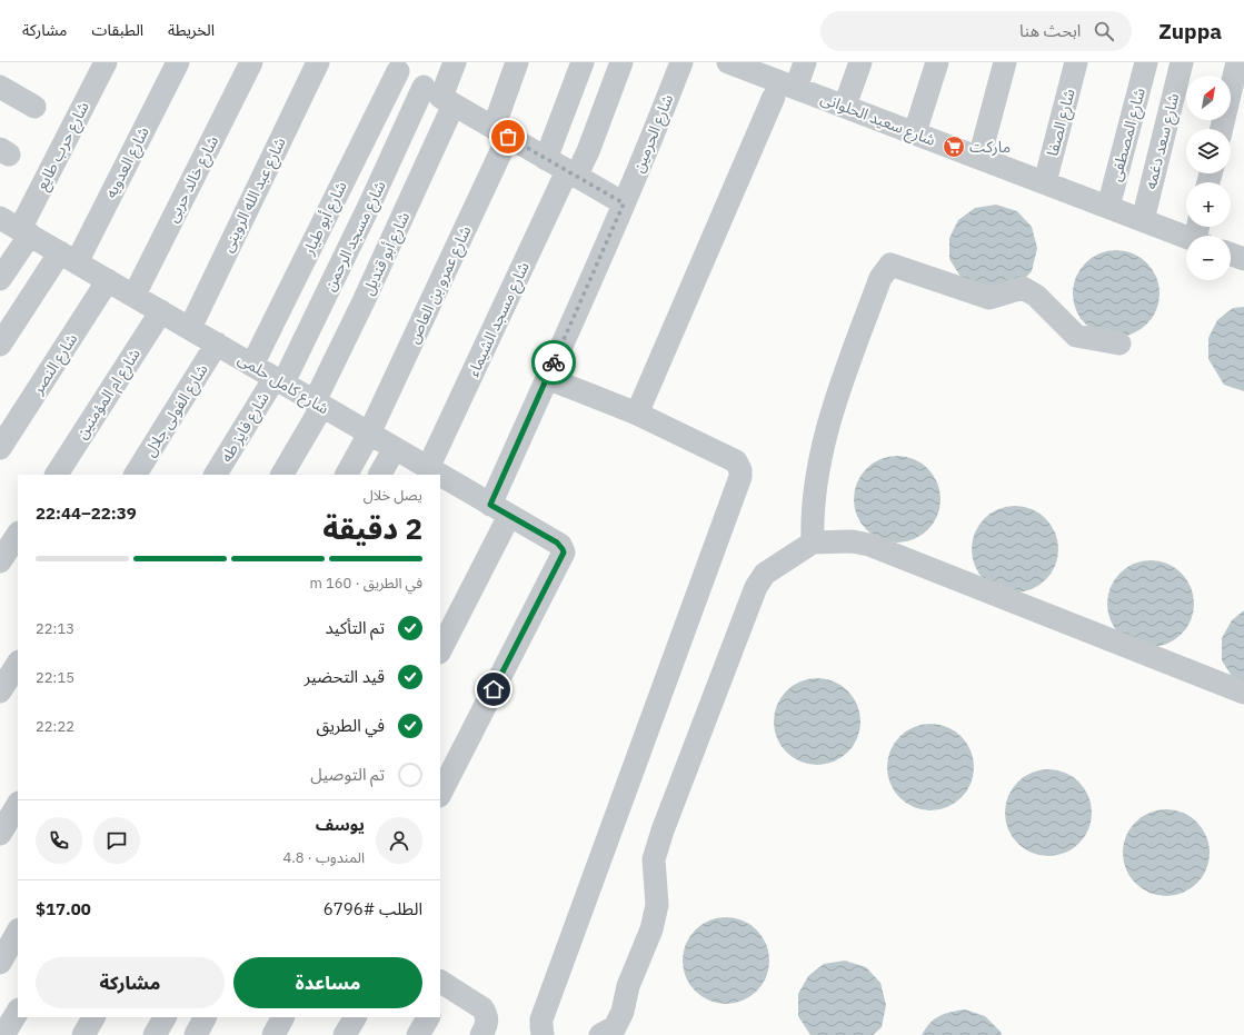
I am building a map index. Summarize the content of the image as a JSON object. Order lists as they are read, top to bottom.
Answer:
{
  "streets": {
    "street": [
      "شارع سعيد الحلوانى",
      "شارع الصفا",
      "شارع الحرمين",
      "شارع المصطفى",
      "شارع سعد دغمه",
      "شارع حرب طايع",
      "شارع العدويه",
      "شارع خالد حربى",
      "شارع عبد الله الروينى",
      "شارع أبو طيار",
      "شارع مسجد الرحمن",
      "شارع أبو قنديل",
      "شارع عمرو بن العاص",
      "شارع مسجد الشيماء",
      "شارع النصر",
      "شارع كامل حلمى",
      "شارع ام المؤمنين",
      "شارع الفولى جلال",
      "شارع فايز طه"
    ]
  },
  "crossings": [
    ["شارع سعيد الحلوانى", "شارع الصفا"],
    ["شارع سعيد الحلوانى", "شارع المصطفى"],
    ["شارع سعيد الحلوانى", "شارع سعد دغمه"],
    ["شارع الحرمين", "شارع كامل حلمى"],
    ["شارع حرب طايع", "شارع كامل حلمى"],
    ["شارع العدويه", "شارع كامل حلمى"],
    ["شارع خالد حربى", "شارع كامل حلمى"],
    ["شارع عبد الله الروينى", "شارع كامل حلمى"],
    ["شارع أبو طيار", "شارع كامل حلمى"],
    ["شارع مسجد الرحمن", "شارع أبو قنديل"],
    ["شارع مسجد الرحمن", "شارع كامل حلمى"],
    ["شارع مسجد الرحمن", "شارع فايز طه"],
    ["شارع أبو قنديل", "شارع كامل حلمى"],
    ["شارع عمرو بن العاص", "شارع كامل حلمى"],
    ["شارع النصر", "شارع كامل حلمى"],
    ["شارع كامل حلمى", "شارع ام المؤمنين"],
    ["شارع كامل حلمى", "شارع الفولى جلال"],
    ["شارع كامل حلمى", "شارع فايز طه"]
  ],
  "places": {
    "supermarket": ["ماركت"]
  },
  "north": "top right",
  "page": {
    "header": "Zuppa",
    "search": "ابحث هنا",
    "nav": ["الخريطة", "الطبقات", "مشاركة"],
    "map_buttons": ["+", "−"],
    "heading": ["2 دقيقة", "يصل خلال", "22:39–22:44"],
    "panel": [
      "يوسف",
      "المندوب · 4.8",
      "الطلب #6796",
      "$17.00"
    ],
    "bar": "في الطريق · 160 m",
    "list": [
      ["تم التأكيد", "22:13"],
      ["قيد التحضير", "22:15"],
      ["في الطريق", "22:22"],
      "تم التوصيل"
    ],
    "buttons": ["مساعدة", "مشاركة"]
  }
}
